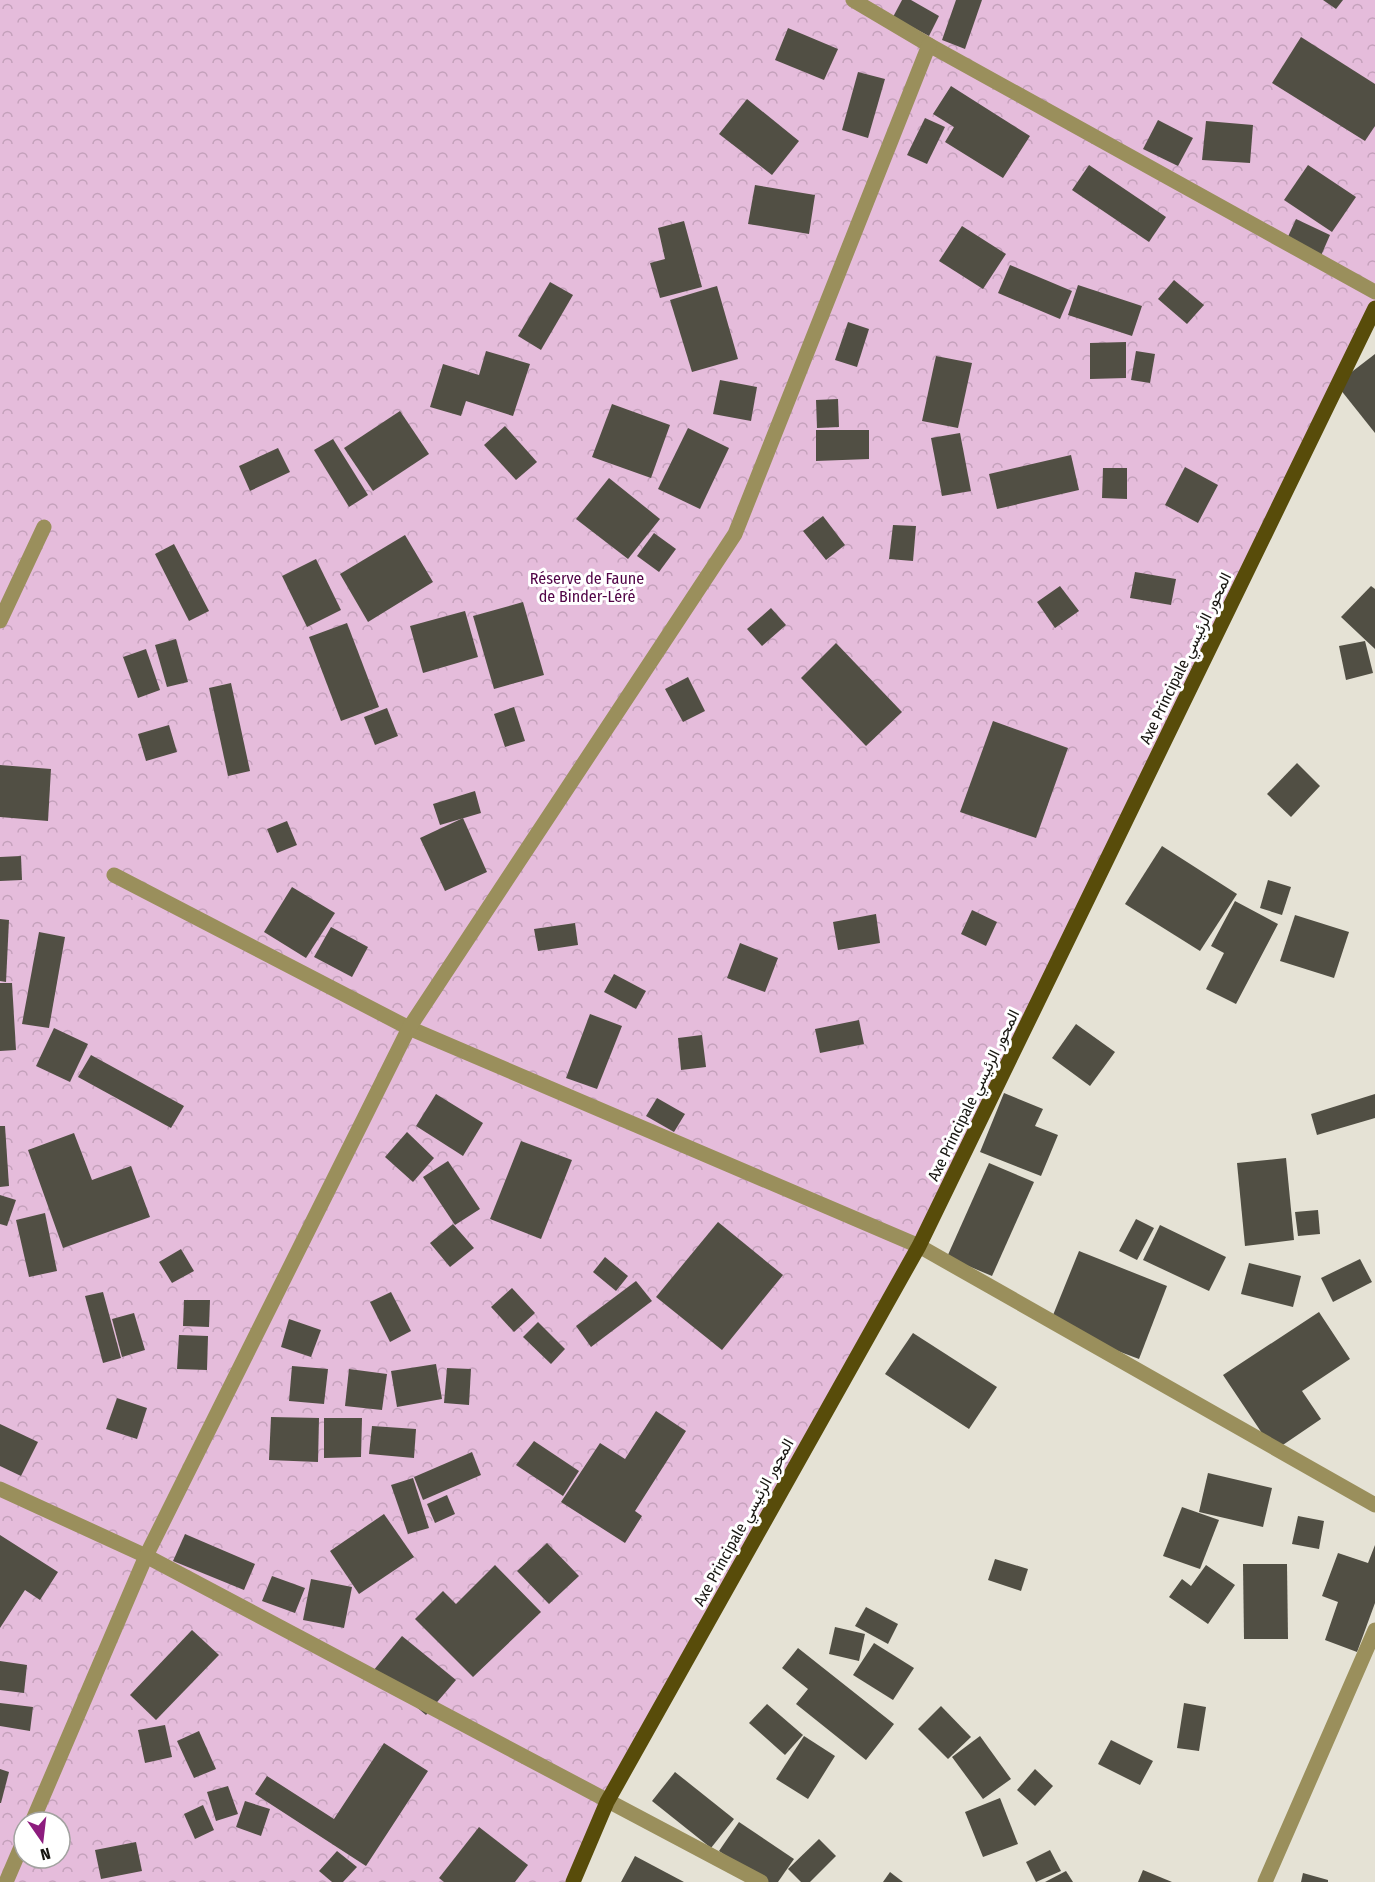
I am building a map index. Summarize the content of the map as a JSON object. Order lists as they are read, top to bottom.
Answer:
{
  "streets": {
    "main road": ["Axe Principale المحور الرئيسي"]
  },
  "parks": ["Réserve de Faune de Binder-Léré"],
  "north": "bottom"
}
